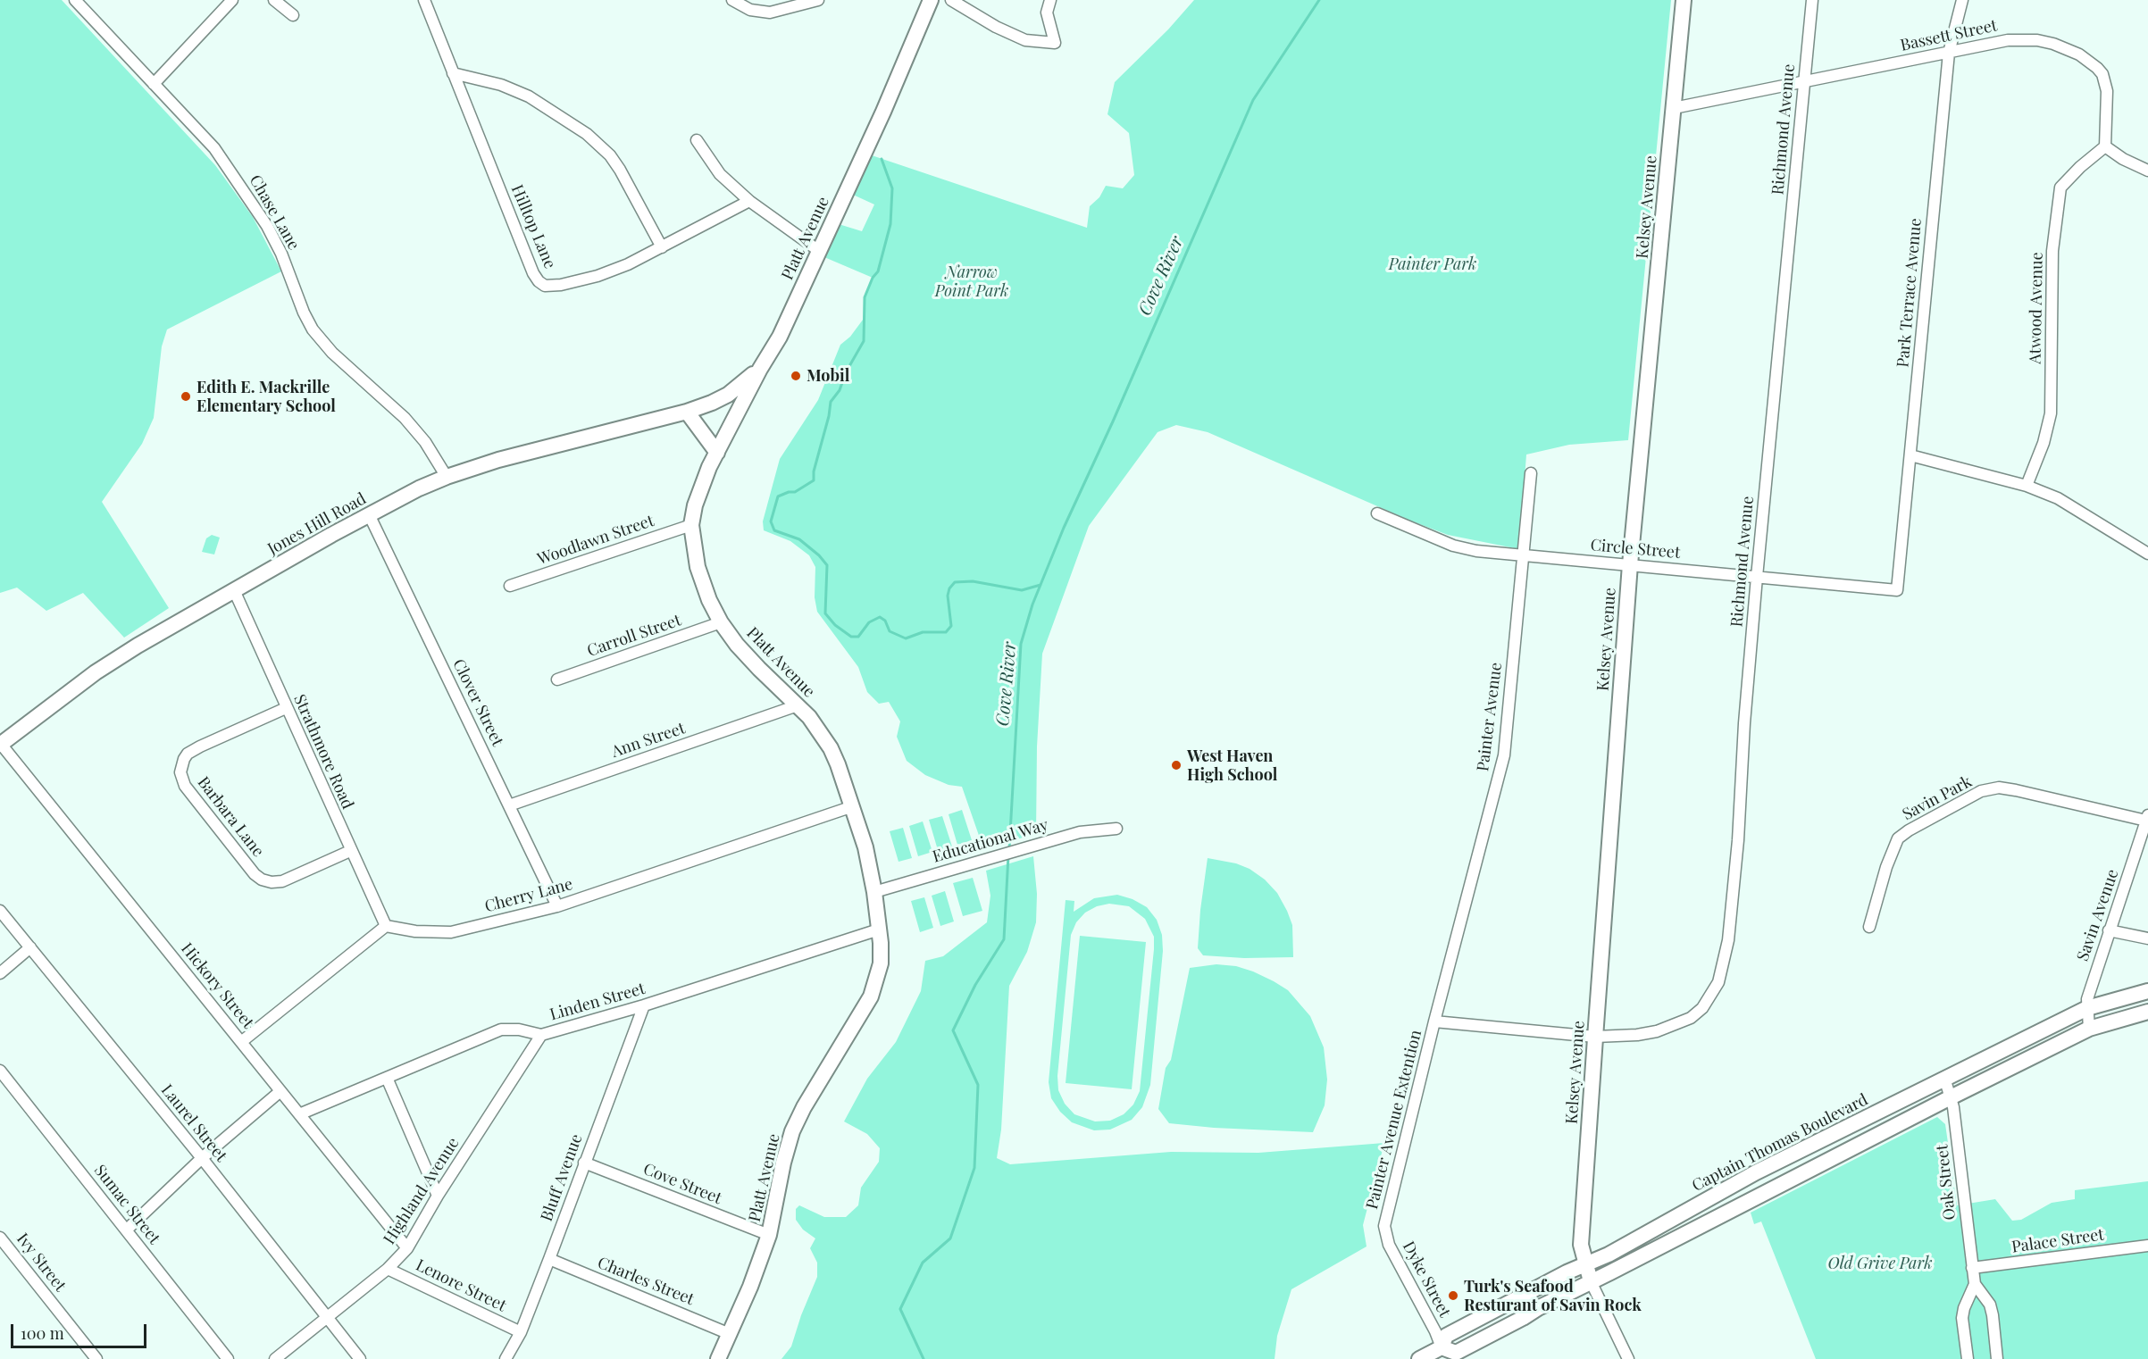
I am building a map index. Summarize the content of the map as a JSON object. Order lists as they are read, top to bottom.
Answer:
{
  "streets": {
    "main road": [
      "Kelsey Avenue",
      "Platt Avenue",
      "Jones Hill Road",
      "Captain Thomas Boulevard"
    ],
    "street": [
      "Bassett Street",
      "Richmond Avenue",
      "Chase Lane",
      "Hilltop Lane",
      "Park Terrace Avenue",
      "Atwood Avenue",
      "Woodlawn Street",
      "Circle Street",
      "Carroll Street",
      "Clover Street",
      "Painter Avenue",
      "Ann Street",
      "Strathmore Road",
      "Savin Park",
      "Barbara Lane",
      "Educational Way",
      "Cherry Lane",
      "Savin Avenue",
      "Hickory Street",
      "Linden Street",
      "Painter Avenue Extention",
      "Laurel Street",
      "Bluff Avenue",
      "Oak Street",
      "Cove Street",
      "Highland Avenue",
      "Sumac Street",
      "Palace Street",
      "Ivy Street",
      "Dyke Street",
      "Charles Street",
      "Lenore Street"
    ]
  },
  "crossings": [
    ["Bassett Street", "Richmond Avenue"],
    ["Bassett Street", "Kelsey Avenue"],
    ["Bassett Street", "Park Terrace Avenue"],
    ["Bassett Street", "Atwood Avenue"],
    ["Richmond Avenue", "Kelsey Avenue"],
    ["Richmond Avenue", "Circle Street"],
    ["Richmond Avenue", "Painter Avenue"],
    ["Richmond Avenue", "Painter Avenue Extention"],
    ["Kelsey Avenue", "Circle Street"],
    ["Kelsey Avenue", "Captain Thomas Boulevard"],
    ["Chase Lane", "Jones Hill Road"],
    ["Platt Avenue", "Jones Hill Road"],
    ["Platt Avenue", "Woodlawn Street"],
    ["Platt Avenue", "Carroll Street"],
    ["Platt Avenue", "Ann Street"],
    ["Platt Avenue", "Educational Way"],
    ["Platt Avenue", "Cherry Lane"],
    ["Platt Avenue", "Linden Street"],
    ["Platt Avenue", "Cove Street"],
    ["Platt Avenue", "Charles Street"],
    ["Park Terrace Avenue", "Circle Street"],
    ["Jones Hill Road", "Clover Street"],
    ["Jones Hill Road", "Strathmore Road"],
    ["Jones Hill Road", "Hickory Street"],
    ["Circle Street", "Painter Avenue"],
    ["Clover Street", "Ann Street"],
    ["Clover Street", "Cherry Lane"],
    ["Painter Avenue", "Painter Avenue Extention"],
    ["Strathmore Road", "Barbara Lane"],
    ["Strathmore Road", "Cherry Lane"],
    ["Savin Park", "Savin Avenue"],
    ["Savin Avenue", "Captain Thomas Boulevard"],
    ["Hickory Street", "Linden Street"],
    ["Hickory Street", "Highland Avenue"],
    ["Linden Street", "Bluff Avenue"],
    ["Linden Street", "Highland Avenue"],
    ["Painter Avenue Extention", "Dyke Street"],
    ["Laurel Street", "Highland Avenue"],
    ["Captain Thomas Boulevard", "Oak Street"],
    ["Captain Thomas Boulevard", "Dyke Street"],
    ["Bluff Avenue", "Cove Street"],
    ["Bluff Avenue", "Charles Street"],
    ["Bluff Avenue", "Lenore Street"],
    ["Oak Street", "Palace Street"],
    ["Highland Avenue", "Lenore Street"]
  ],
  "water": ["Cove River"],
  "parks": ["Painter Park", "Narrow Point Park", "Old Grive Park"],
  "places": [
    "Mobil",
    "Edith E. Mackrille Elementary School",
    "West Haven High School",
    "Turk's Seafood Resturant of Savin Rock"
  ],
  "scale_bar": "100 m"
}
